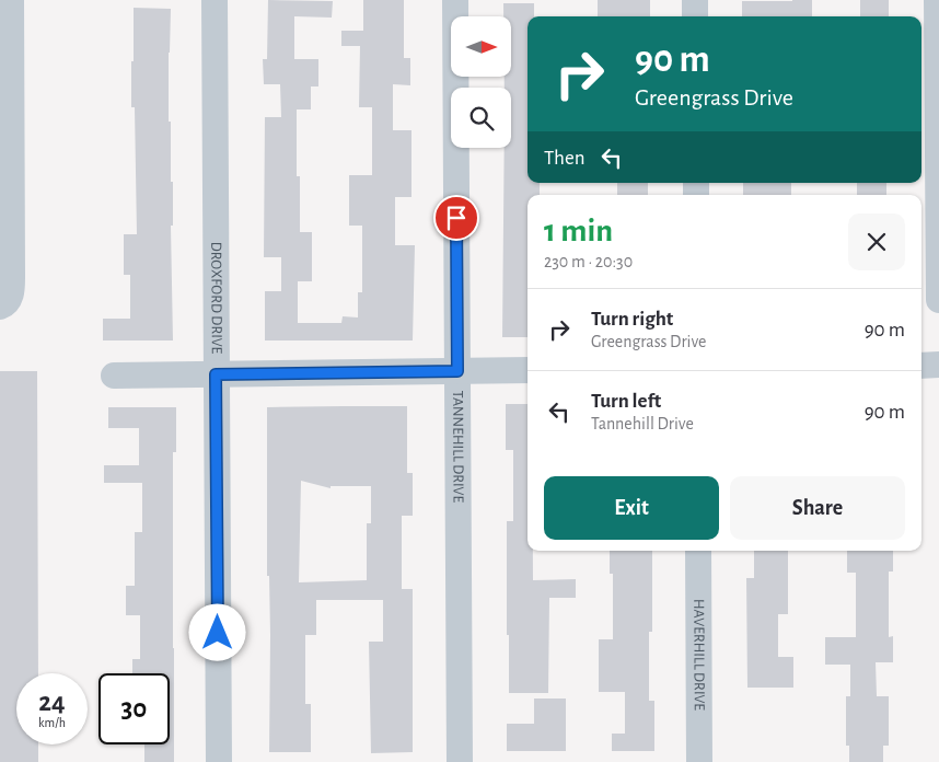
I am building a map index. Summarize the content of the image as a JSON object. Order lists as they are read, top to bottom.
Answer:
{
  "streets": {
    "street": ["DROXFORD DRIVE", "TANNEHILL DRIVE", "HAVERHILL DRIVE"]
  },
  "north": "right",
  "page": {
    "turn": ["90 m", "Greengrass Drive"],
    "then": "Then",
    "heading": ["1 min", "230 m · 20:30"],
    "list": [
      {
        "name": "Turn right",
        "note": "Greengrass Drive",
        "value": "90 m"
      },
      {
        "name": "Turn left",
        "note": "Tannehill Drive",
        "value": "90 m"
      }
    ],
    "buttons": ["Exit", "Share"],
    "speed": "24 km/h",
    "limit": "30"
  }
}
